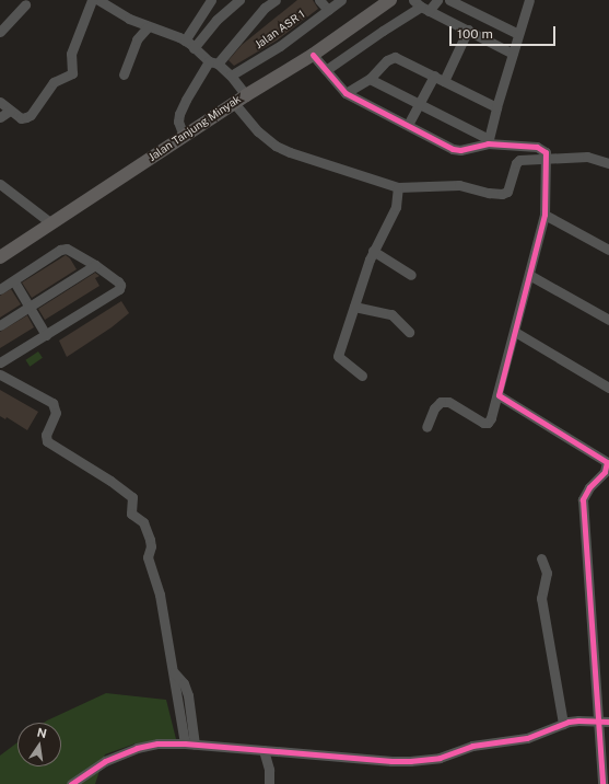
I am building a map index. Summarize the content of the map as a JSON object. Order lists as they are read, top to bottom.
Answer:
{
  "streets": {
    "main road": ["Jalan Tanjung Minyak"],
    "street": ["Jalan ASR 1"]
  },
  "scale_bar": "100 m",
  "north": "top"
}
